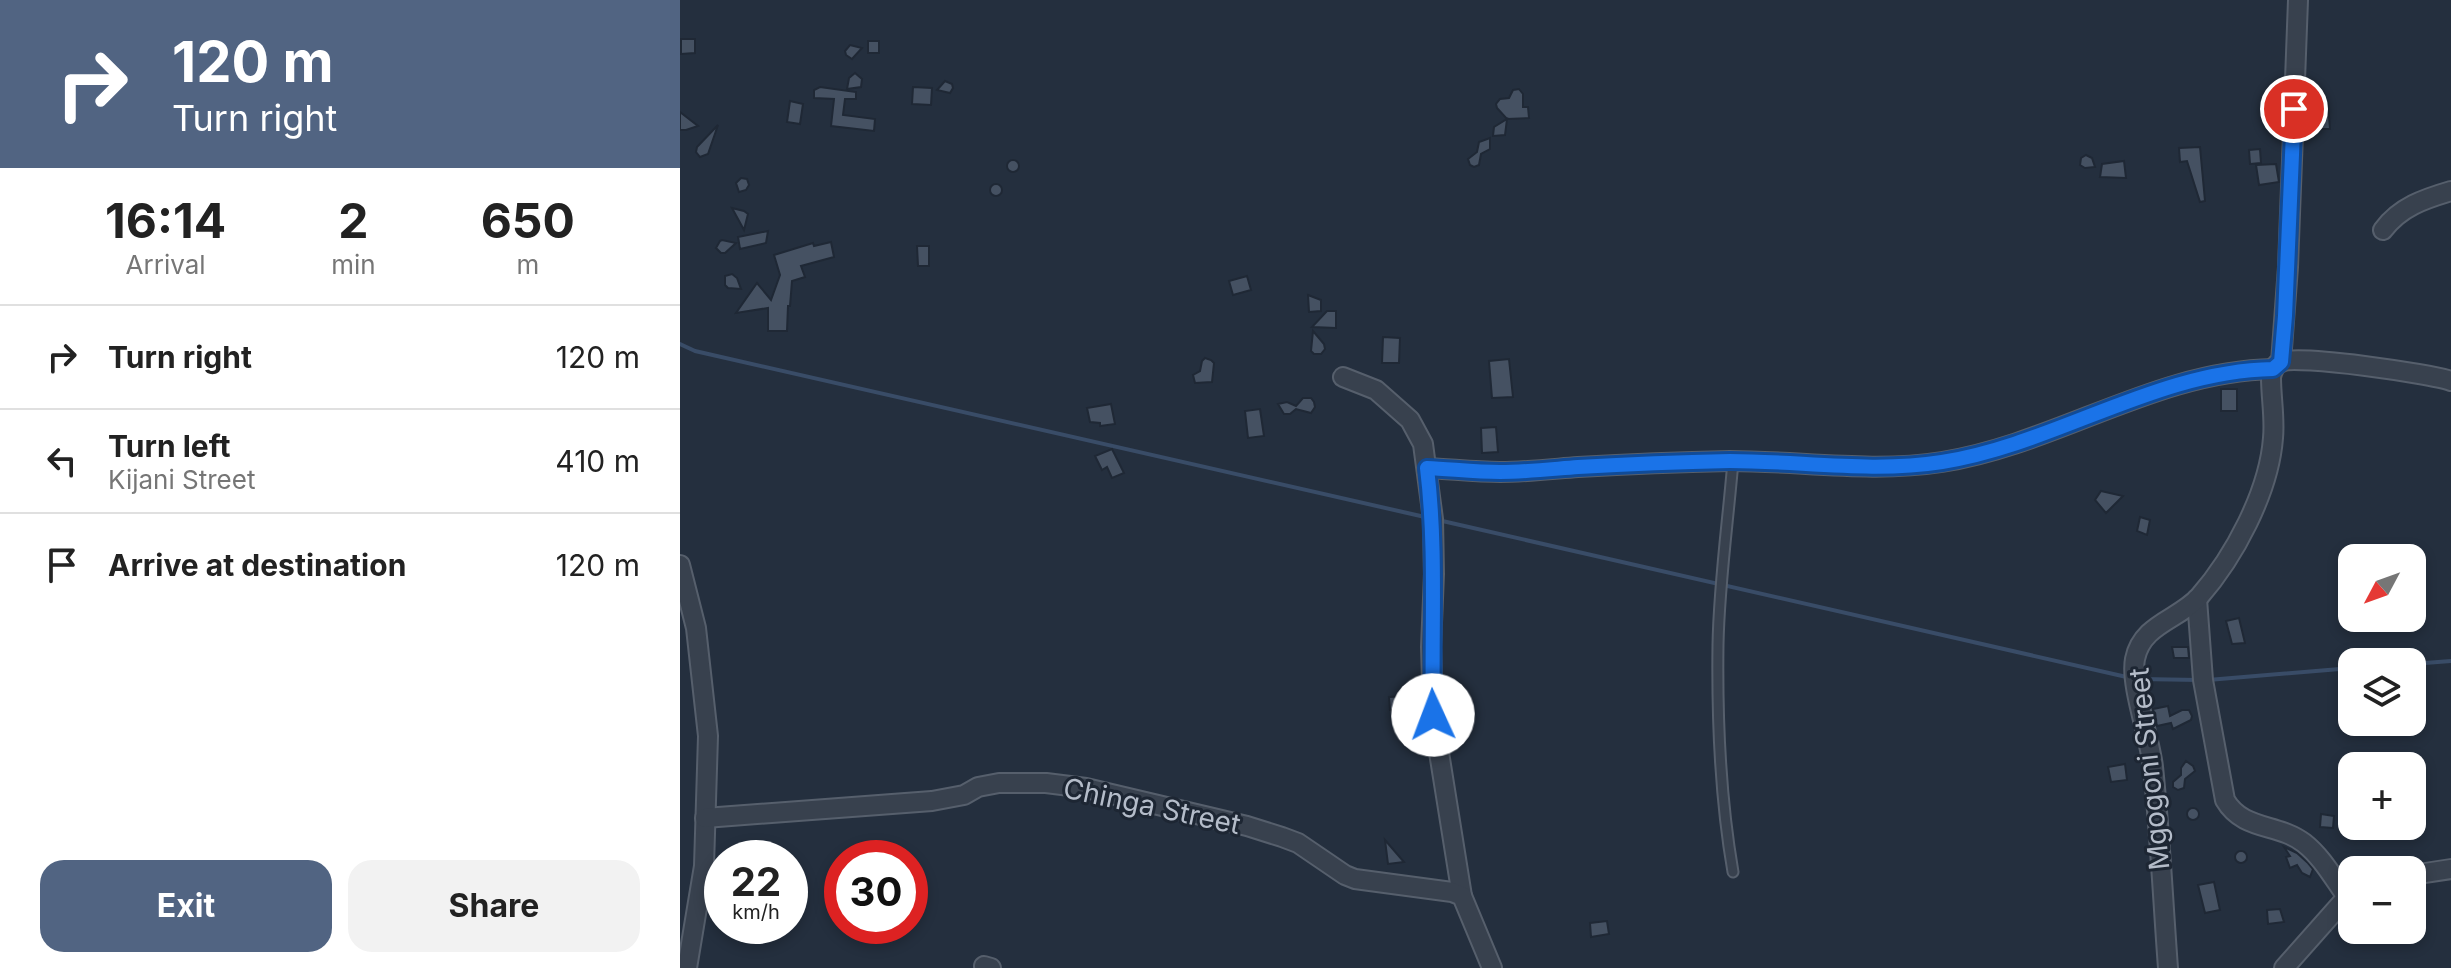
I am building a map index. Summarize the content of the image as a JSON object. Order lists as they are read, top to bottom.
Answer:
{
  "streets": {
    "street": ["Mgogoni Street", "Chinga Street"]
  },
  "north": "bottom left",
  "page": {
    "turn": ["120 m", "Turn right"],
    "eta": [
      "16:14",
      "Arrival",
      "2",
      "min",
      "650",
      "m"
    ],
    "list": [
      {
        "name": "Turn right",
        "value": "120 m"
      },
      {
        "name": "Turn left",
        "note": "Kijani Street",
        "value": "410 m"
      },
      {
        "name": "Arrive at destination",
        "value": "120 m"
      }
    ],
    "map_buttons": ["+", "−"],
    "speed": "22 km/h",
    "limit": "30",
    "buttons": ["Exit", "Share"]
  }
}
